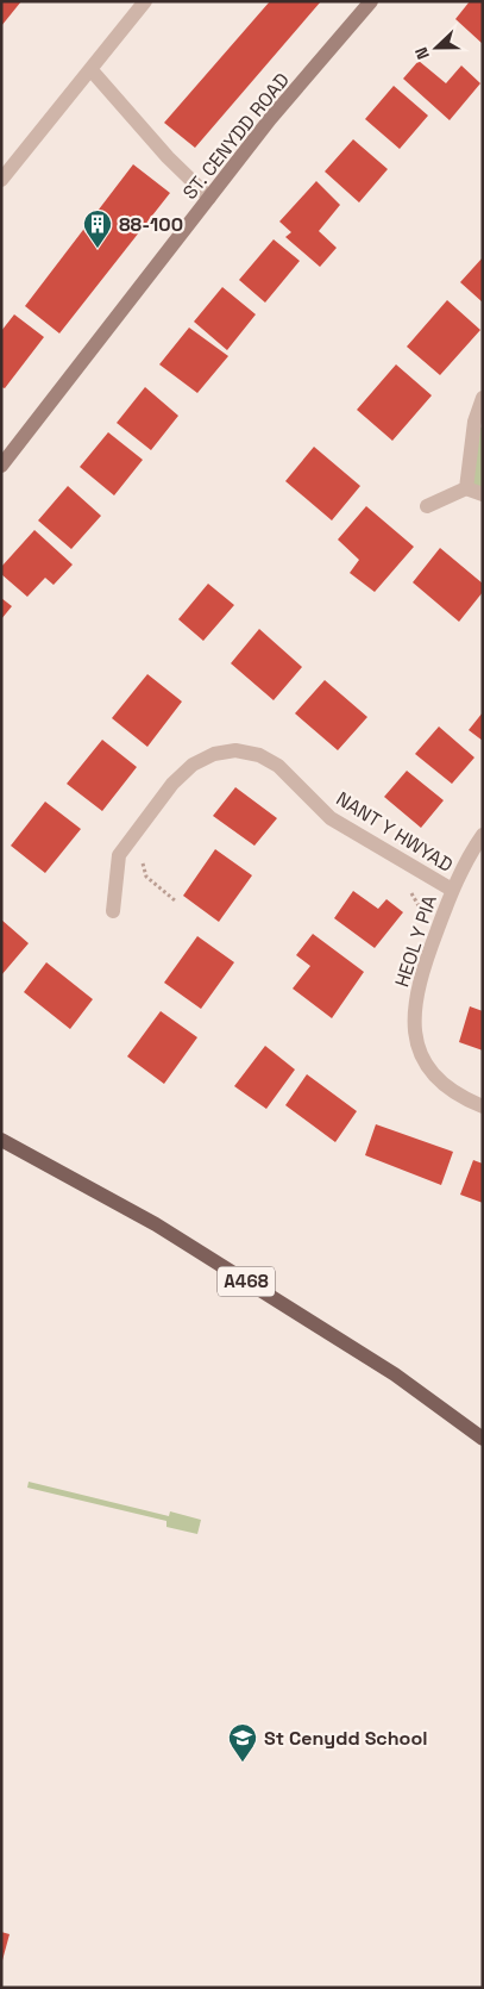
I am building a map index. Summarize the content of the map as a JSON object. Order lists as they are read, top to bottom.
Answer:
{
  "streets": {
    "main road": ["ST. CENYDD ROAD", "A468"],
    "street": ["NANT Y HWYAD", "HEOL Y PIA"]
  },
  "crossings": [
    ["NANT Y HWYAD", "HEOL Y PIA"]
  ],
  "places": {
    "building": ["88-100"],
    "school or university": ["St Cenydd School"]
  },
  "north": "left"
}
